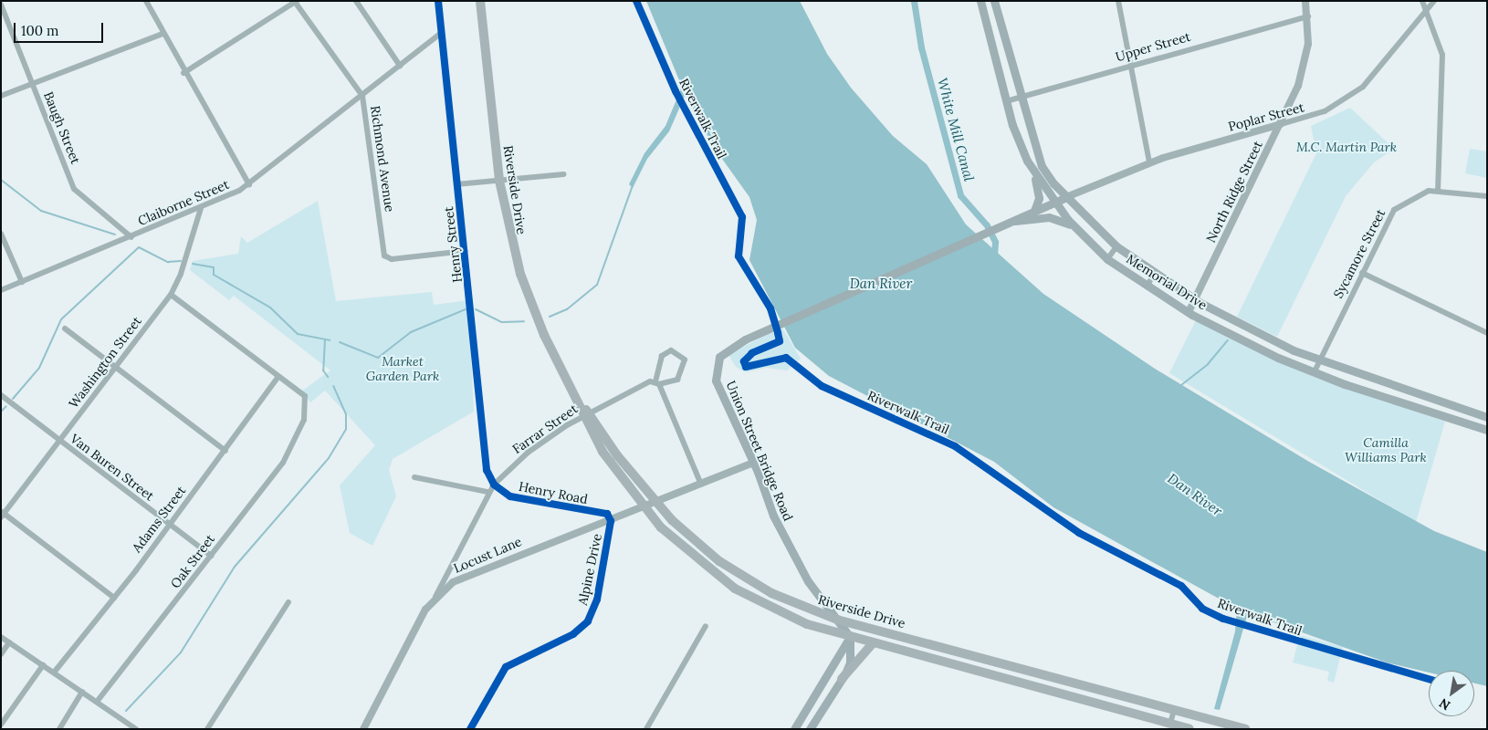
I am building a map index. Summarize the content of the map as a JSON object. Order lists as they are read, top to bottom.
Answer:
{
  "streets": {
    "main road": ["Riverside Drive", "Memorial Drive", "Union Street Bridge Road"],
    "street": [
      "Upper Street",
      "Poplar Street",
      "Baugh Street",
      "Richmond Avenue",
      "North Ridge Street",
      "Claiborne Street",
      "Henry Street",
      "Sycamore Street",
      "Washington Street",
      "Farrar Street",
      "Van Buren Street",
      "Henry Road",
      "Adams Street",
      "Locust Lane",
      "Oak Street",
      "Alpine Drive"
    ],
    "cycle path": ["Riverwalk Trail"]
  },
  "crossings": [
    ["Upper Street", "North Ridge Street"],
    ["Upper Street", "Memorial Drive"],
    ["Poplar Street", "North Ridge Street"],
    ["Poplar Street", "Memorial Drive"],
    ["Poplar Street", "Union Street Bridge Road"],
    ["Baugh Street", "Claiborne Street"],
    ["Richmond Avenue", "Claiborne Street"],
    ["Richmond Avenue", "Henry Street"],
    ["Riverside Drive", "Union Street Bridge Road"],
    ["Riverside Drive", "Locust Lane"],
    ["North Ridge Street", "Memorial Drive"],
    ["Claiborne Street", "Henry Street"],
    ["Claiborne Street", "Washington Street"],
    ["Henry Street", "Farrar Street"],
    ["Henry Street", "Henry Road"],
    ["Sycamore Street", "Memorial Drive"],
    ["Memorial Drive", "Union Street Bridge Road"],
    ["Washington Street", "Van Buren Street"],
    ["Farrar Street", "Henry Road"],
    ["Farrar Street", "Locust Lane"],
    ["Van Buren Street", "Adams Street"],
    ["Van Buren Street", "Oak Street"],
    ["Henry Road", "Locust Lane"],
    ["Henry Road", "Alpine Drive"],
    ["Adams Street", "Oak Street"],
    ["Locust Lane", "Alpine Drive"]
  ],
  "water": ["White Mill Canal", "Dan River"],
  "parks": ["M.C. Martin Park", "Market Garden Park", "Camilla Williams Park"],
  "scale_bar": "100 m",
  "north": "bottom left"
}
